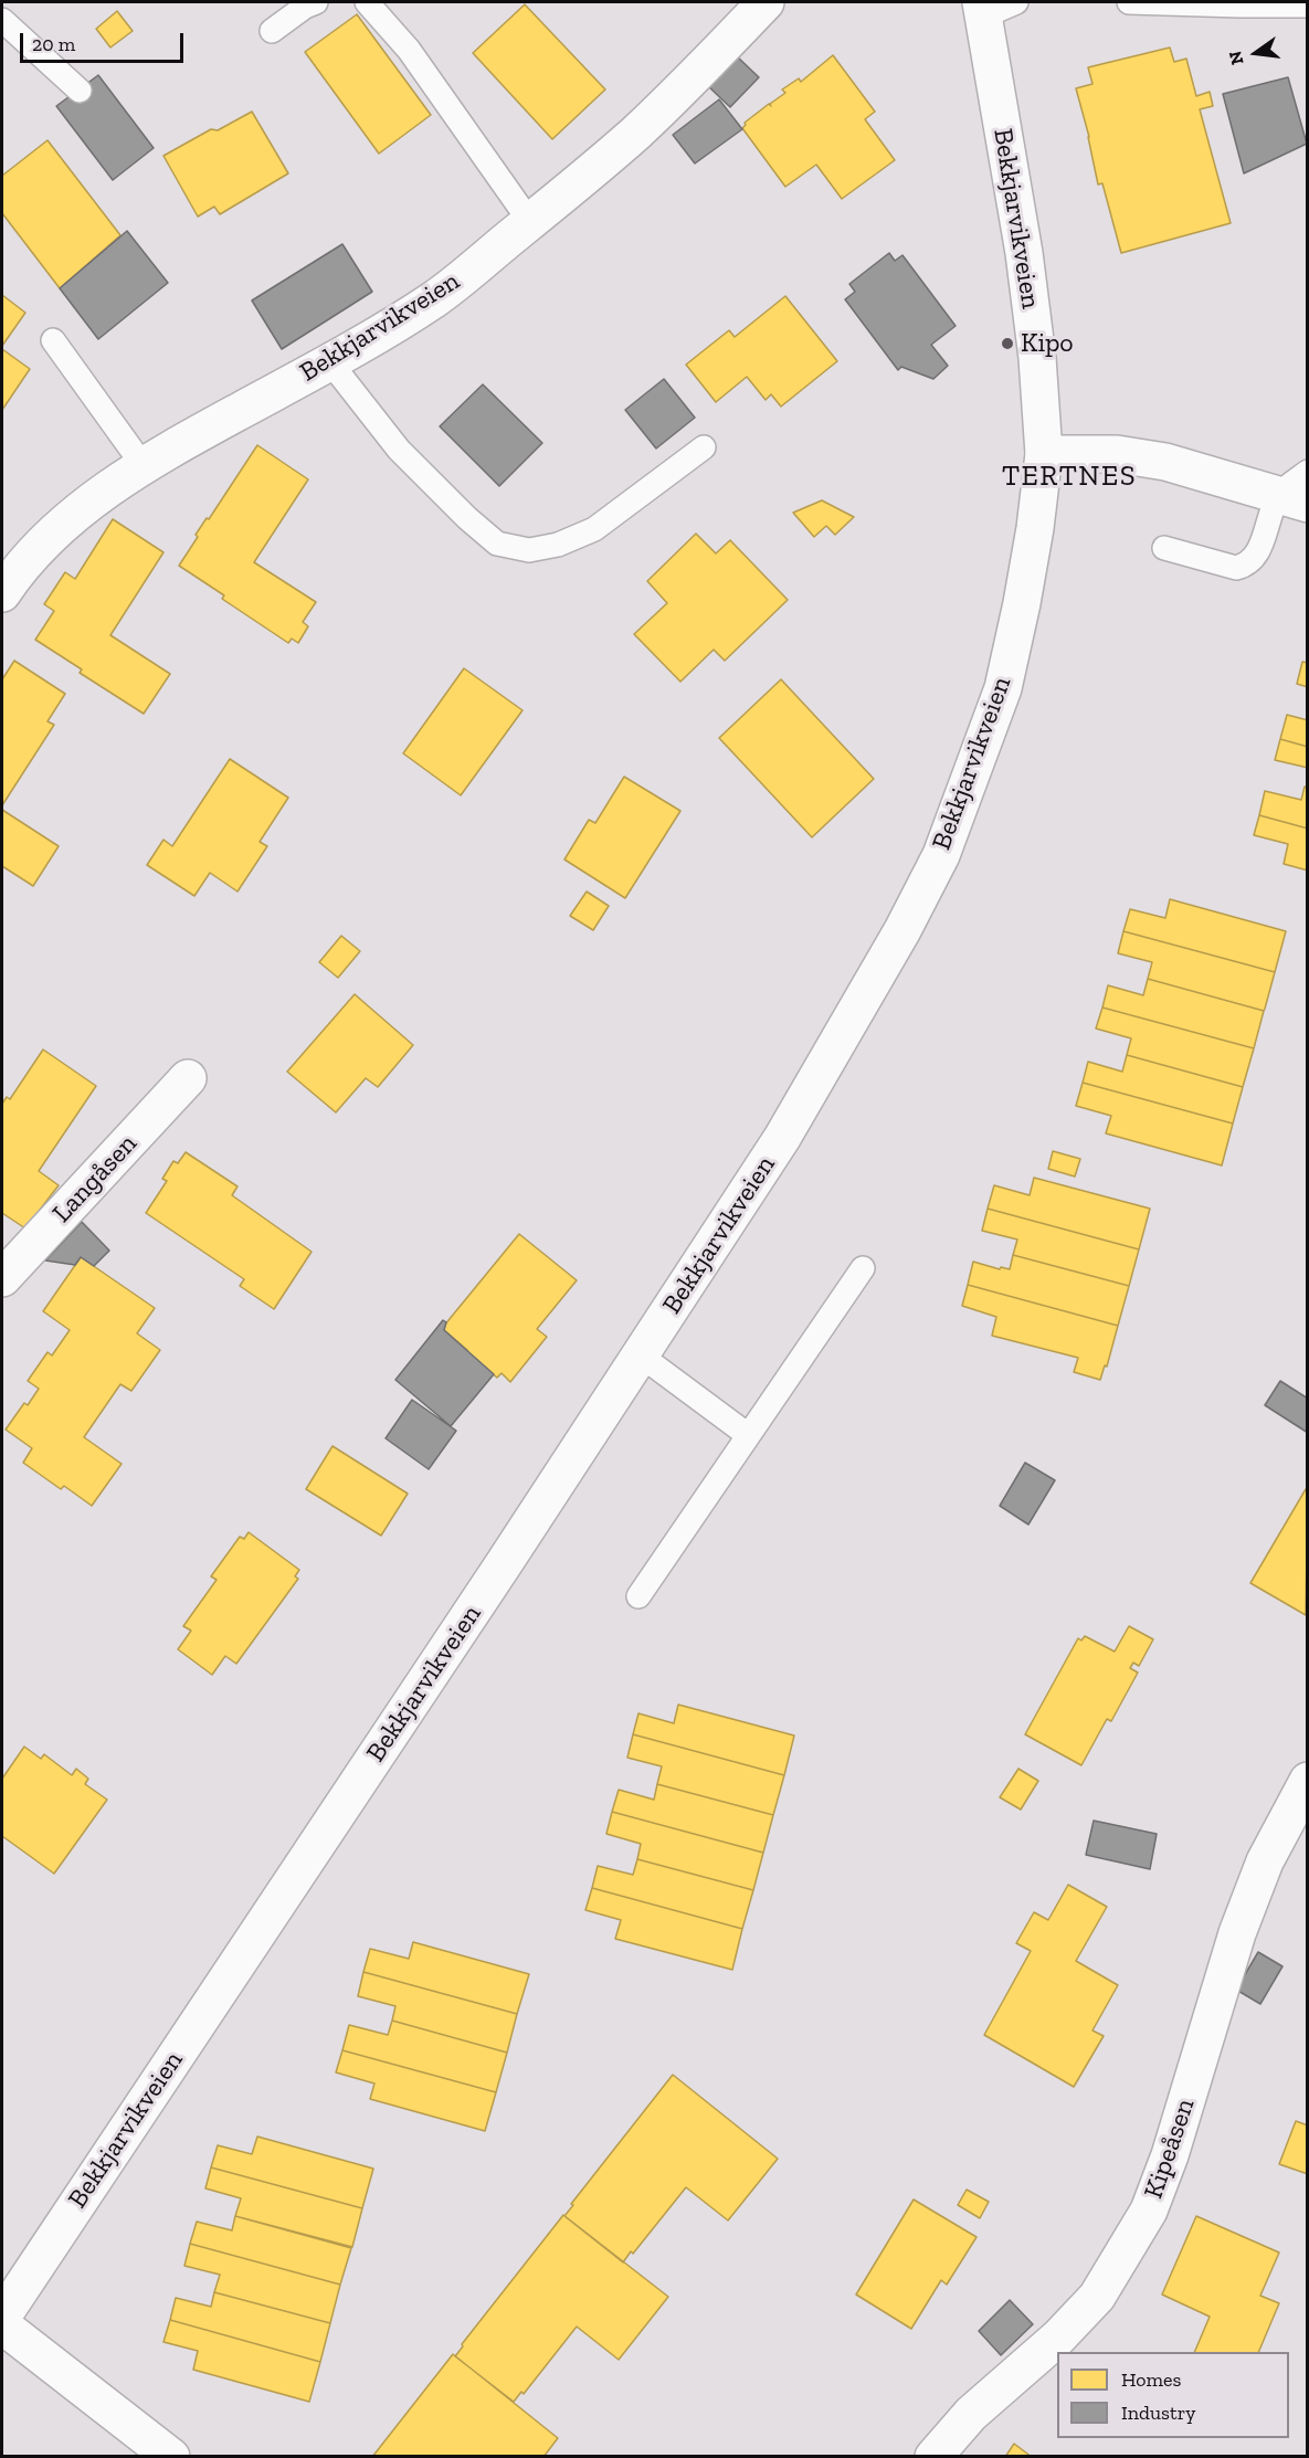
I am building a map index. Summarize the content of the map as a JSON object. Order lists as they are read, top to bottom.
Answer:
{
  "streets": {
    "street": ["Bekkjarvikveien", "Langåsen", "Kipeåsen"]
  },
  "districts": ["TERTNES"],
  "places": ["Kipo"],
  "legend": ["Homes", "Industry"],
  "scale_bar": "20 m",
  "north": "left"
}
